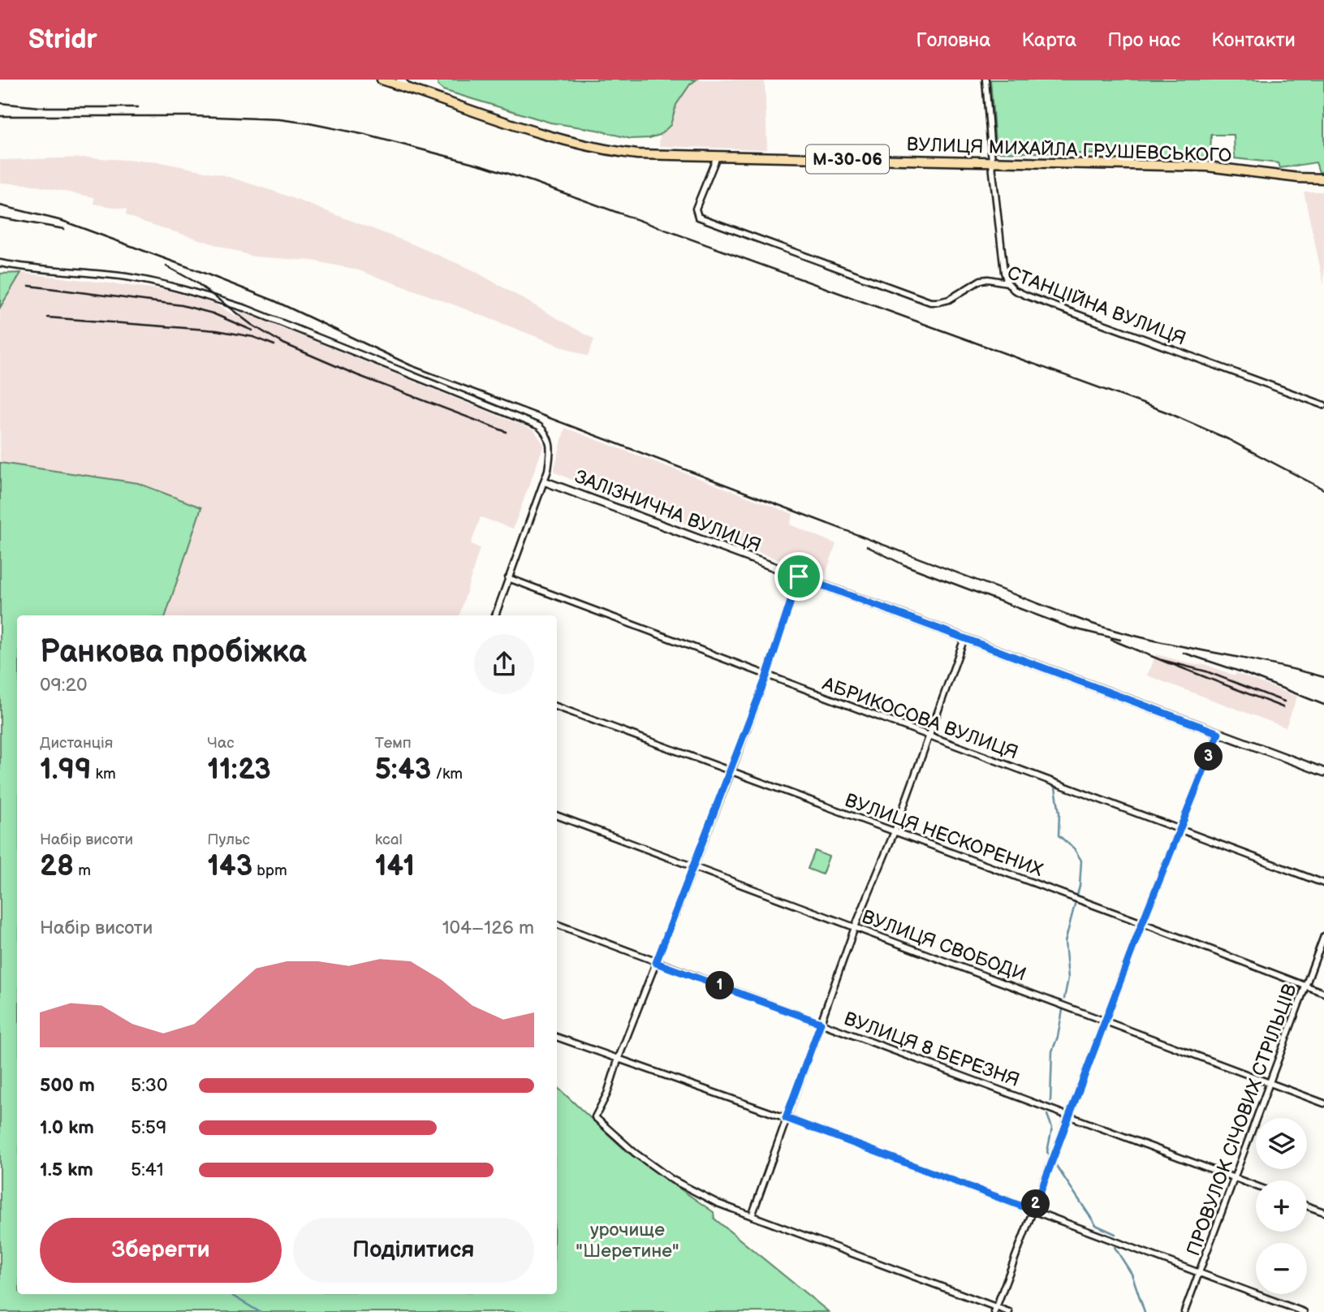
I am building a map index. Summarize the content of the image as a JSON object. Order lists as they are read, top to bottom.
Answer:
{
  "streets": {
    "main road": ["ВУЛИЦЯ МИХАЙЛА ГРУШЕВСЬКОГО", "М-30-06"],
    "street": [
      "СТАНЦІЙНА ВУЛИЦЯ",
      "ЗАЛІЗНИЧНА ВУЛИЦЯ",
      "АБРИКОСОВА ВУЛИЦЯ",
      "ВУЛИЦЯ НЕСКОРЕНИХ",
      "ВУЛИЦЯ СВОБОДИ",
      "ВУЛИЦЯ 8 БЕРЕЗНЯ",
      "ПРОВУЛОК СІЧОВИХ СТРІЛЬЦІВ"
    ]
  },
  "crossings": [
    ["ВУЛИЦЯ МИХАЙЛА ГРУШЕВСЬКОГО", "СТАНЦІЙНА ВУЛИЦЯ"],
    ["ВУЛИЦЯ НЕСКОРЕНИХ", "ПРОВУЛОК СІЧОВИХ СТРІЛЬЦІВ"],
    ["ВУЛИЦЯ СВОБОДИ", "ПРОВУЛОК СІЧОВИХ СТРІЛЬЦІВ"],
    ["ВУЛИЦЯ 8 БЕРЕЗНЯ", "ПРОВУЛОК СІЧОВИХ СТРІЛЬЦІВ"]
  ],
  "parks": ["урочище \"Шеретине\""],
  "page": {
    "header": "Stridr",
    "nav": [
      "Головна",
      "Карта",
      "Про нас",
      "Контакти"
    ],
    "heading": ["Ранкова пробіжка", "09:20"],
    "stats": [
      ["Дистанція", "1.99 km"],
      ["Час", "11:23"],
      ["Темп", "5:43 /km"],
      ["Набір висоти", "28 m"],
      ["Пульс", "143 bpm"],
      ["kcal", "141"]
    ],
    "pins": ["3", "1", "2"],
    "chart": ["Набір висоти", "104–126 m"],
    "list": [
      {
        "name": "500 m",
        "note": "5:30"
      },
      {
        "name": "1.0 km",
        "note": "5:59"
      },
      {
        "name": "1.5 km",
        "note": "5:41"
      }
    ],
    "map_buttons": ["+", "−"],
    "buttons": ["Зберегти", "Поділитися"]
  }
}
